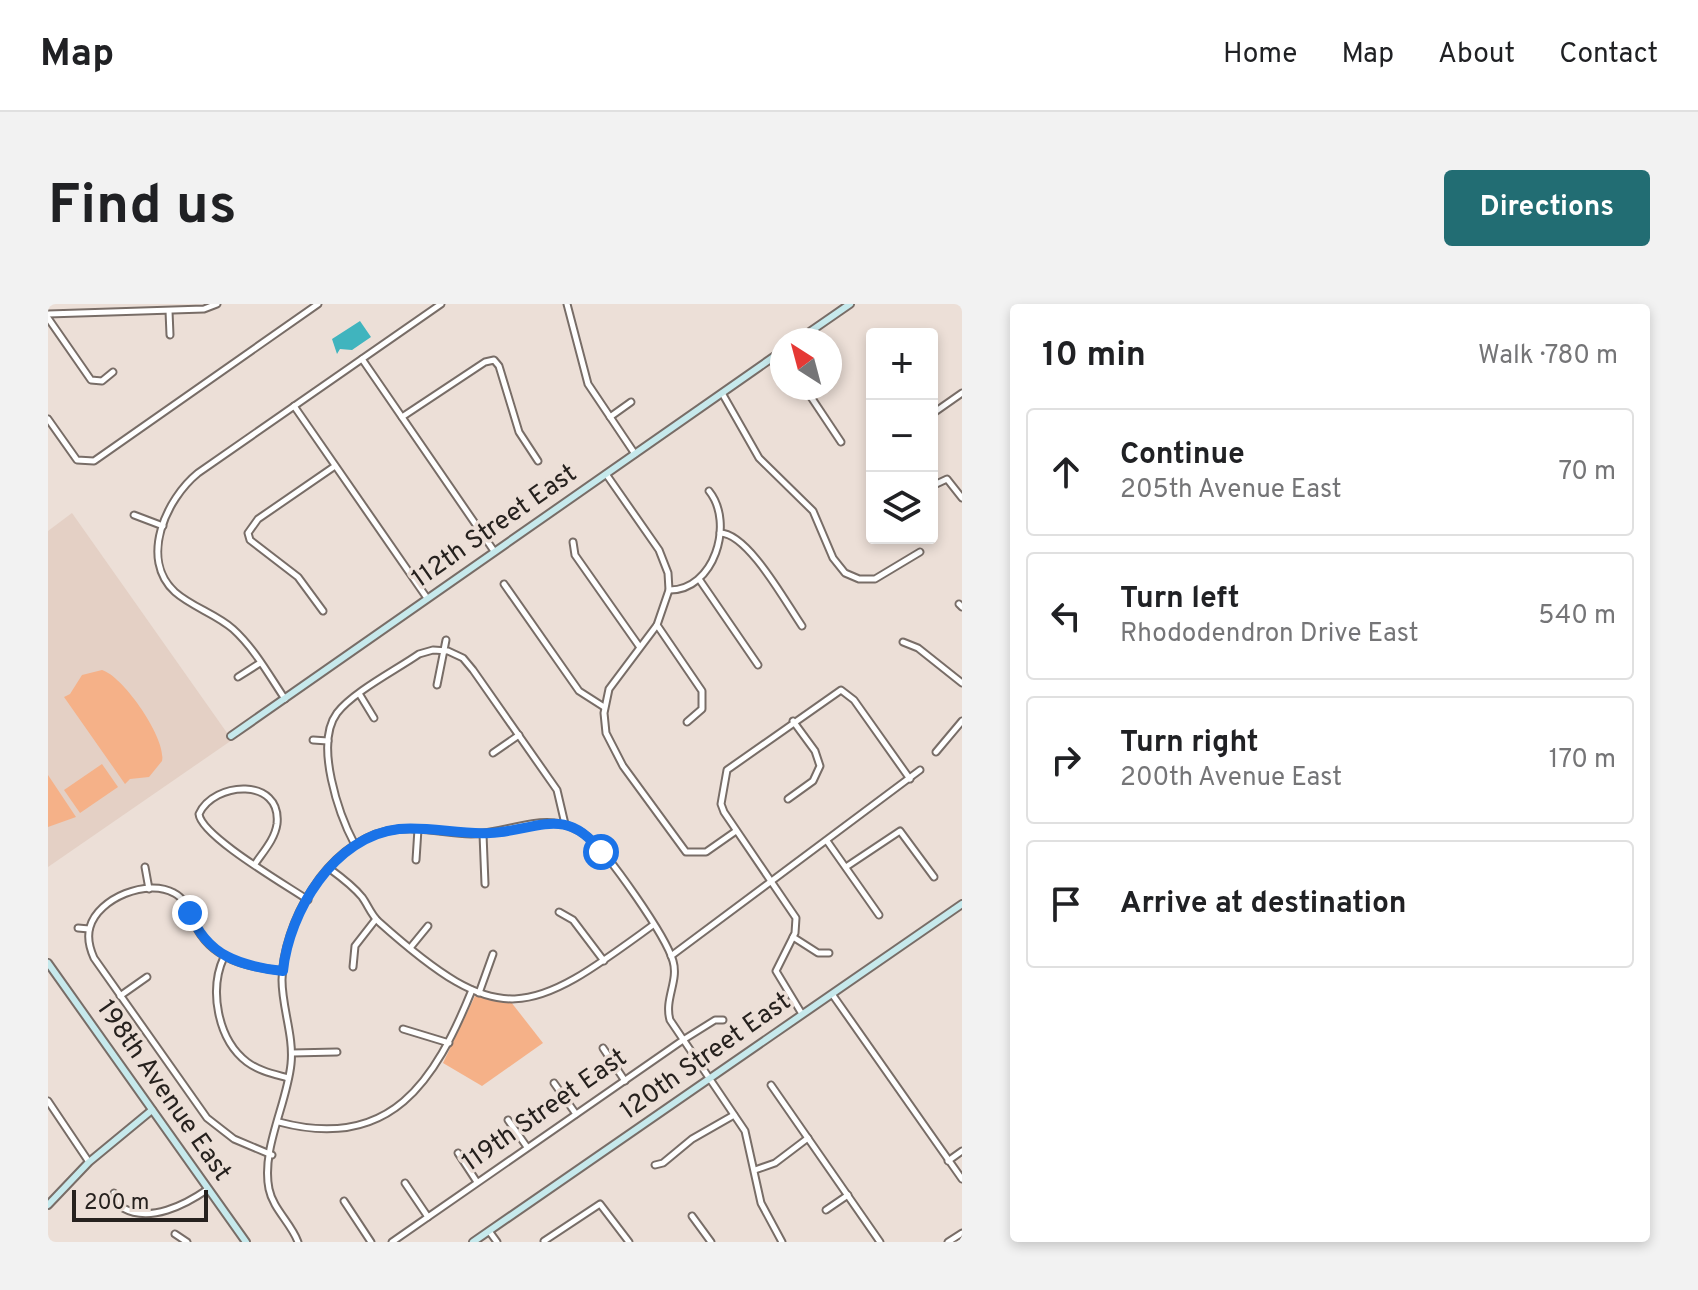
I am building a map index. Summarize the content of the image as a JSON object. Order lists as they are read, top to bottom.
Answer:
{
  "streets": {
    "street": [
      "112th Street East",
      "120th Street East",
      "198th Avenue East",
      "119th Street East"
    ]
  },
  "scale_bar": "200 m",
  "north": "top left",
  "page": {
    "header": "Map",
    "nav": [
      "Home",
      "Map",
      "About",
      "Contact"
    ],
    "buttons": "Directions",
    "title": "Find us",
    "heading": ["10 min", "Walk · 780 m"],
    "map_buttons": ["+", "−"],
    "list": [
      ["Continue", "205th Avenue East", "70 m"],
      ["Turn left", "Rhododendron Drive East", "540 m"],
      ["Turn right", "200th Avenue East", "170 m"],
      "Arrive at destination"
    ],
    "scale": "200 m"
  }
}
